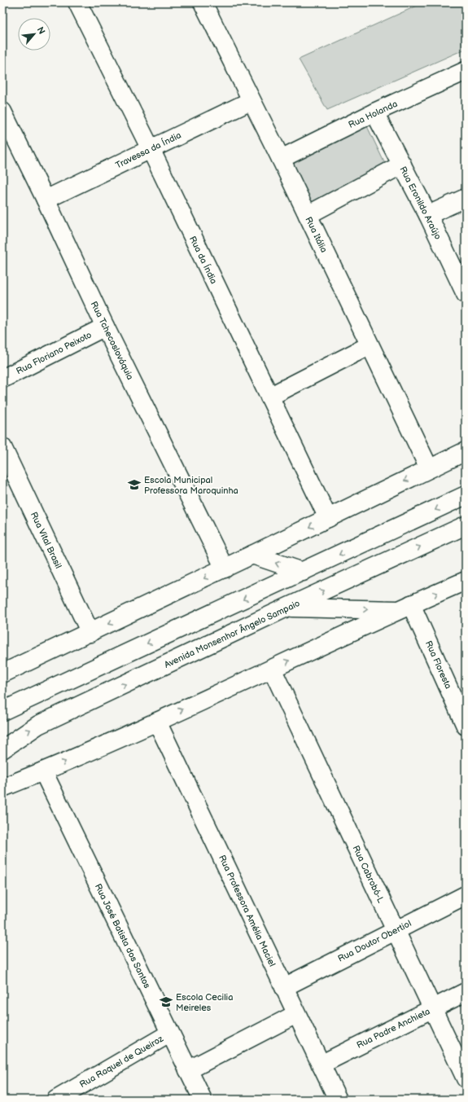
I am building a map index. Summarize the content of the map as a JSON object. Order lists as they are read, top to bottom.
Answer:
{
  "streets": {
    "street": [
      "Rua Holanda",
      "Travessa da Índia",
      "Rua Eronildo Araújo",
      "Rua Itália",
      "Rua da Índia",
      "Rua Tchecoslováquia",
      "Rua Floriano Peixoto",
      "Rua Vital Brasil",
      "Avenida Monsenhor Ângelo Sampaio",
      "Rua Floresta",
      "Rua Cabrobó-L",
      "Rua Professora Amélia Maciel",
      "Rua José Batista dos Santos",
      "Rua Doutor Obertiol",
      "Rua Padre Anchieta",
      "Rua Raquel de Queiroz"
    ]
  },
  "crossings": [
    ["Rua Holanda", "Rua Eronildo Araújo"],
    ["Rua Holanda", "Rua Itália"],
    ["Travessa da Índia", "Rua Itália"],
    ["Travessa da Índia", "Rua da Índia"],
    ["Travessa da Índia", "Rua Tchecoslováquia"],
    ["Rua Tchecoslováquia", "Rua Floriano Peixoto"],
    ["Rua Cabrobó-L", "Rua Doutor Obertiol"],
    ["Rua Cabrobó-L", "Rua Padre Anchieta"],
    ["Rua Professora Amélia Maciel", "Rua Doutor Obertiol"],
    ["Rua Professora Amélia Maciel", "Rua Padre Anchieta"],
    ["Rua José Batista dos Santos", "Rua Raquel de Queiroz"]
  ],
  "places": {
    "school or university": ["Escola Municipal Professora Maroquinha", "Escola Cecilia Meireles"]
  },
  "north": "top right"
}
